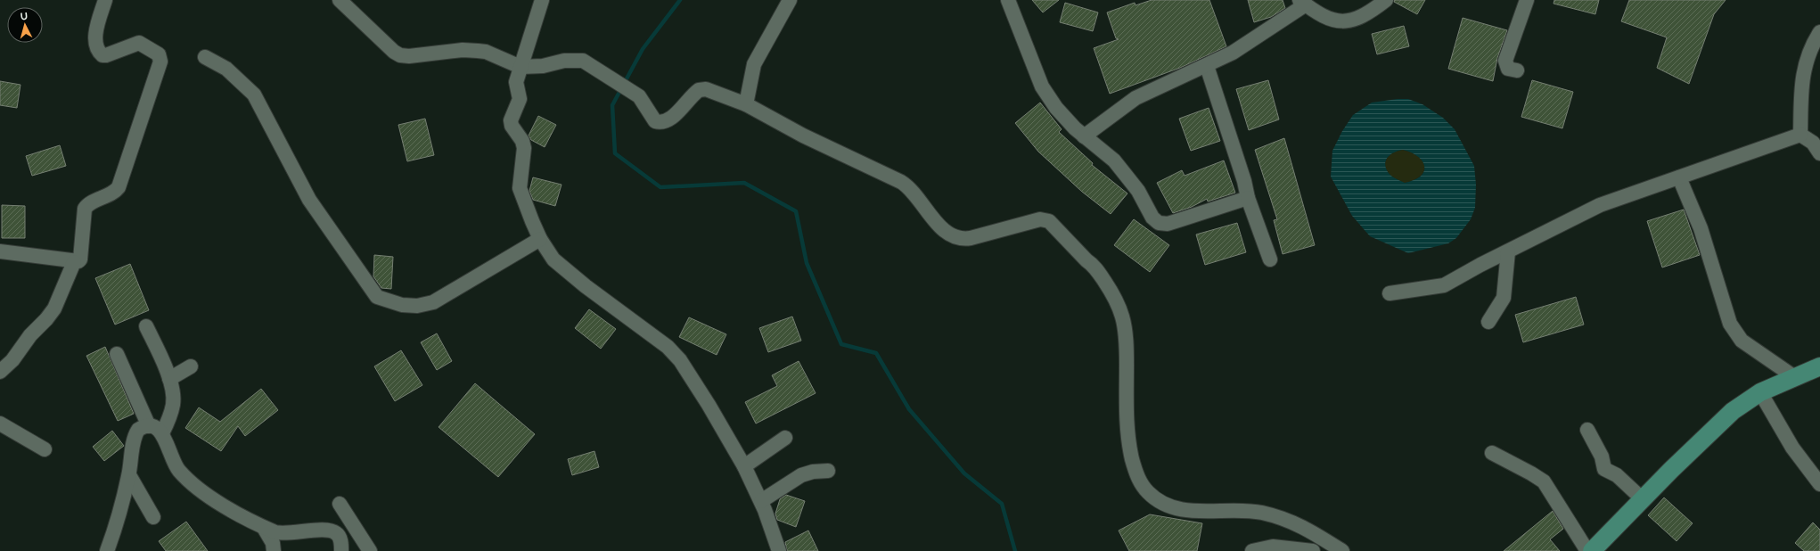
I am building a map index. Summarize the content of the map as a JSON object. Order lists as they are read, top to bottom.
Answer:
{
  "north": "top"
}
